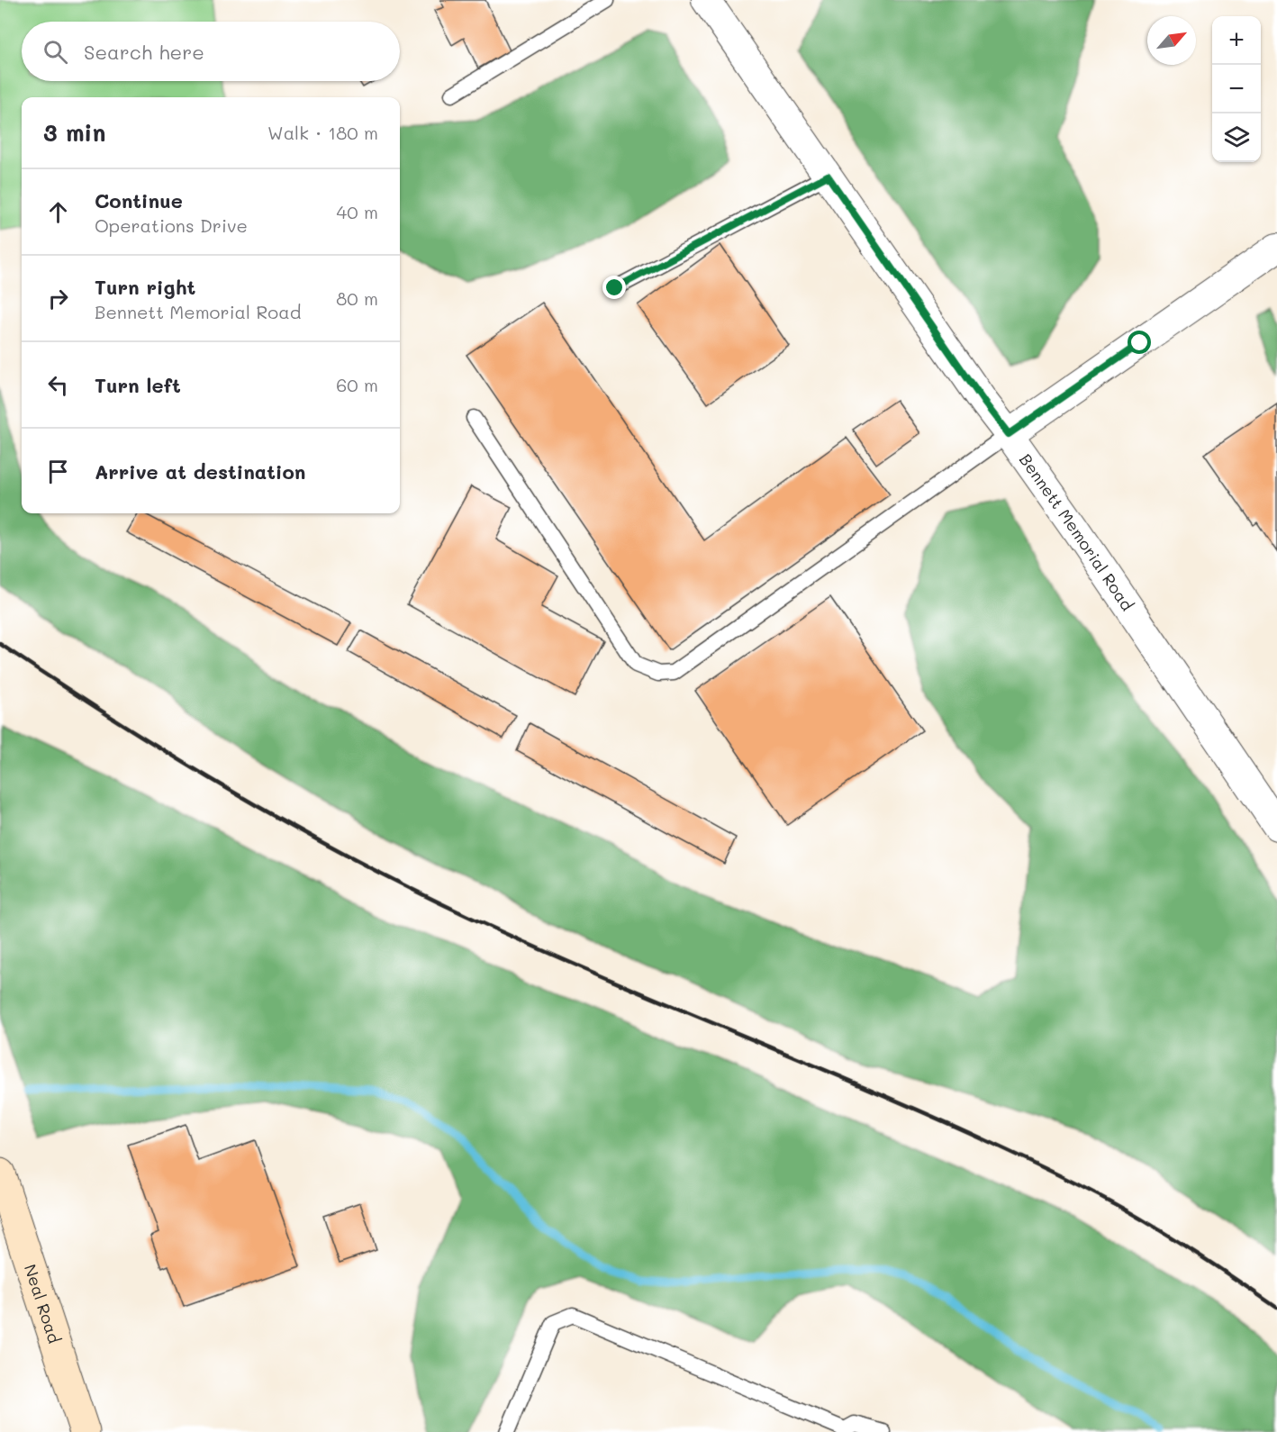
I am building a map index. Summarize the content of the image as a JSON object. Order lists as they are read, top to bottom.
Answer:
{
  "streets": {
    "street": ["Bennett Memorial Road", "Neal Road"]
  },
  "north": "top right",
  "page": {
    "map_buttons": ["+", "−"],
    "search": "Search here",
    "heading": ["3 min", "Walk · 180 m"],
    "list": [
      ["Continue", "Operations Drive", "40 m"],
      ["Turn right", "Bennett Memorial Road", "80 m"],
      ["Turn left", "60 m"],
      "Arrive at destination"
    ]
  }
}
